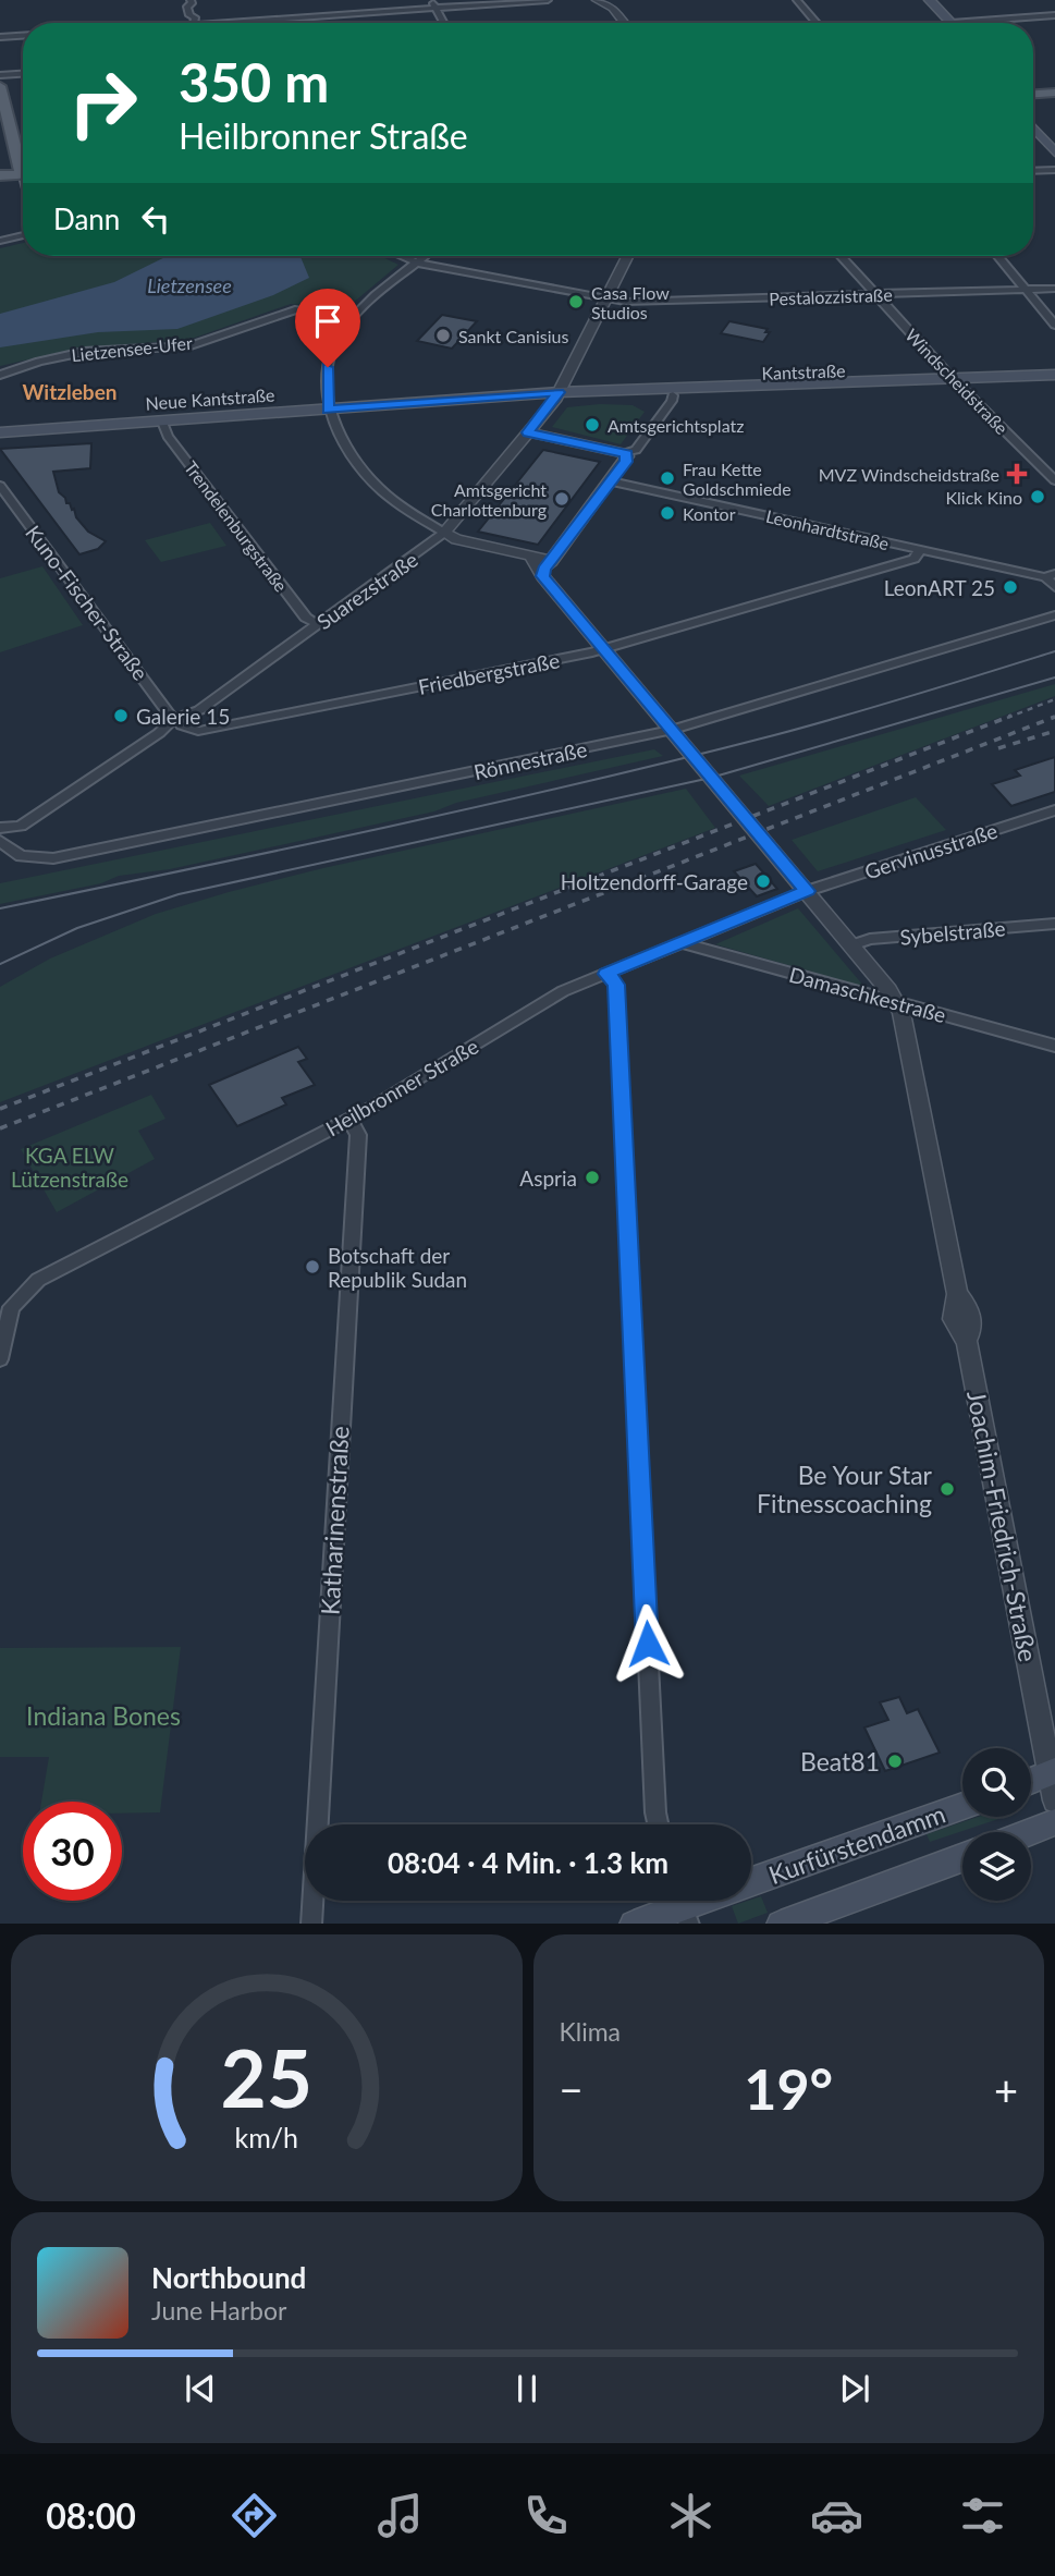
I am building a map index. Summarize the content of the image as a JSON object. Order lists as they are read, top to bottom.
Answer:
{
  "streets": {
    "main road": ["Kantstraße", "Neue Kantstraße", "Kurfürstendamm"],
    "street": [
      "Pestalozzistraße",
      "Lietzensee-Ufer",
      "Windscheidstraße",
      "Trendelenburgstraße",
      "Leonhardtstraße",
      "Suarezstraße",
      "Kuno-Fischer-Straße",
      "Friedbergstraße",
      "Rönnestraße",
      "Gervinusstraße",
      "Sybelstraße",
      "Damaschkestraße",
      "Heilbronner Straße",
      "Katharinenstraße",
      "Joachim-Friedrich-Straße"
    ]
  },
  "crossings": [
    ["Pestalozzistraße", "Windscheidstraße"],
    ["Pestalozzistraße", "Suarezstraße"],
    ["Kantstraße", "Windscheidstraße"],
    ["Kantstraße", "Neue Kantstraße"],
    ["Kantstraße", "Suarezstraße"],
    ["Neue Kantstraße", "Trendelenburgstraße"],
    ["Neue Kantstraße", "Suarezstraße"],
    ["Trendelenburgstraße", "Suarezstraße"],
    ["Leonhardtstraße", "Friedbergstraße"],
    ["Suarezstraße", "Kuno-Fischer-Straße"],
    ["Suarezstraße", "Friedbergstraße"],
    ["Kuno-Fischer-Straße", "Friedbergstraße"],
    ["Friedbergstraße", "Joachim-Friedrich-Straße"],
    ["Rönnestraße", "Joachim-Friedrich-Straße"],
    ["Gervinusstraße", "Heilbronner Straße"],
    ["Gervinusstraße", "Joachim-Friedrich-Straße"],
    ["Sybelstraße", "Joachim-Friedrich-Straße"],
    ["Damaschkestraße", "Heilbronner Straße"],
    ["Damaschkestraße", "Joachim-Friedrich-Straße"],
    ["Heilbronner Straße", "Katharinenstraße"],
    ["Heilbronner Straße", "Joachim-Friedrich-Straße"]
  ],
  "districts": ["Witzleben"],
  "water": ["Lietzensee"],
  "parks": ["KGA ELW Lützenstraße", "Indiana Bones"],
  "places": {
    "other": [
      "Casa Flow Studios",
      "Sankt Canisius",
      "Amtsgerichtsplatz",
      "Frau Kette Goldschmiede",
      "Klick Kino",
      "Amtsgericht Charlottenburg",
      "Kontor",
      "LeonART 25",
      "Galerie 15",
      "Holtzendorff-Garage",
      "Aspria",
      "Botschaft der Republik Sudan",
      "Be Your Star Fitnesscoaching",
      "Beat81"
    ],
    "health": ["MVZ Windscheidstraße"]
  },
  "page": {
    "turn": ["350 m", "Heilbronner Straße"],
    "then": "Dann",
    "limit": "30",
    "trip": "08:04 · 4 Min. · 1.3 km",
    "tile": "Klima",
    "heat": ["−", "19°", "+"],
    "song": ["Northbound", "June Harbor"],
    "tabs": "08:00",
    "gauge": ["25", "km/h"]
  }
}
